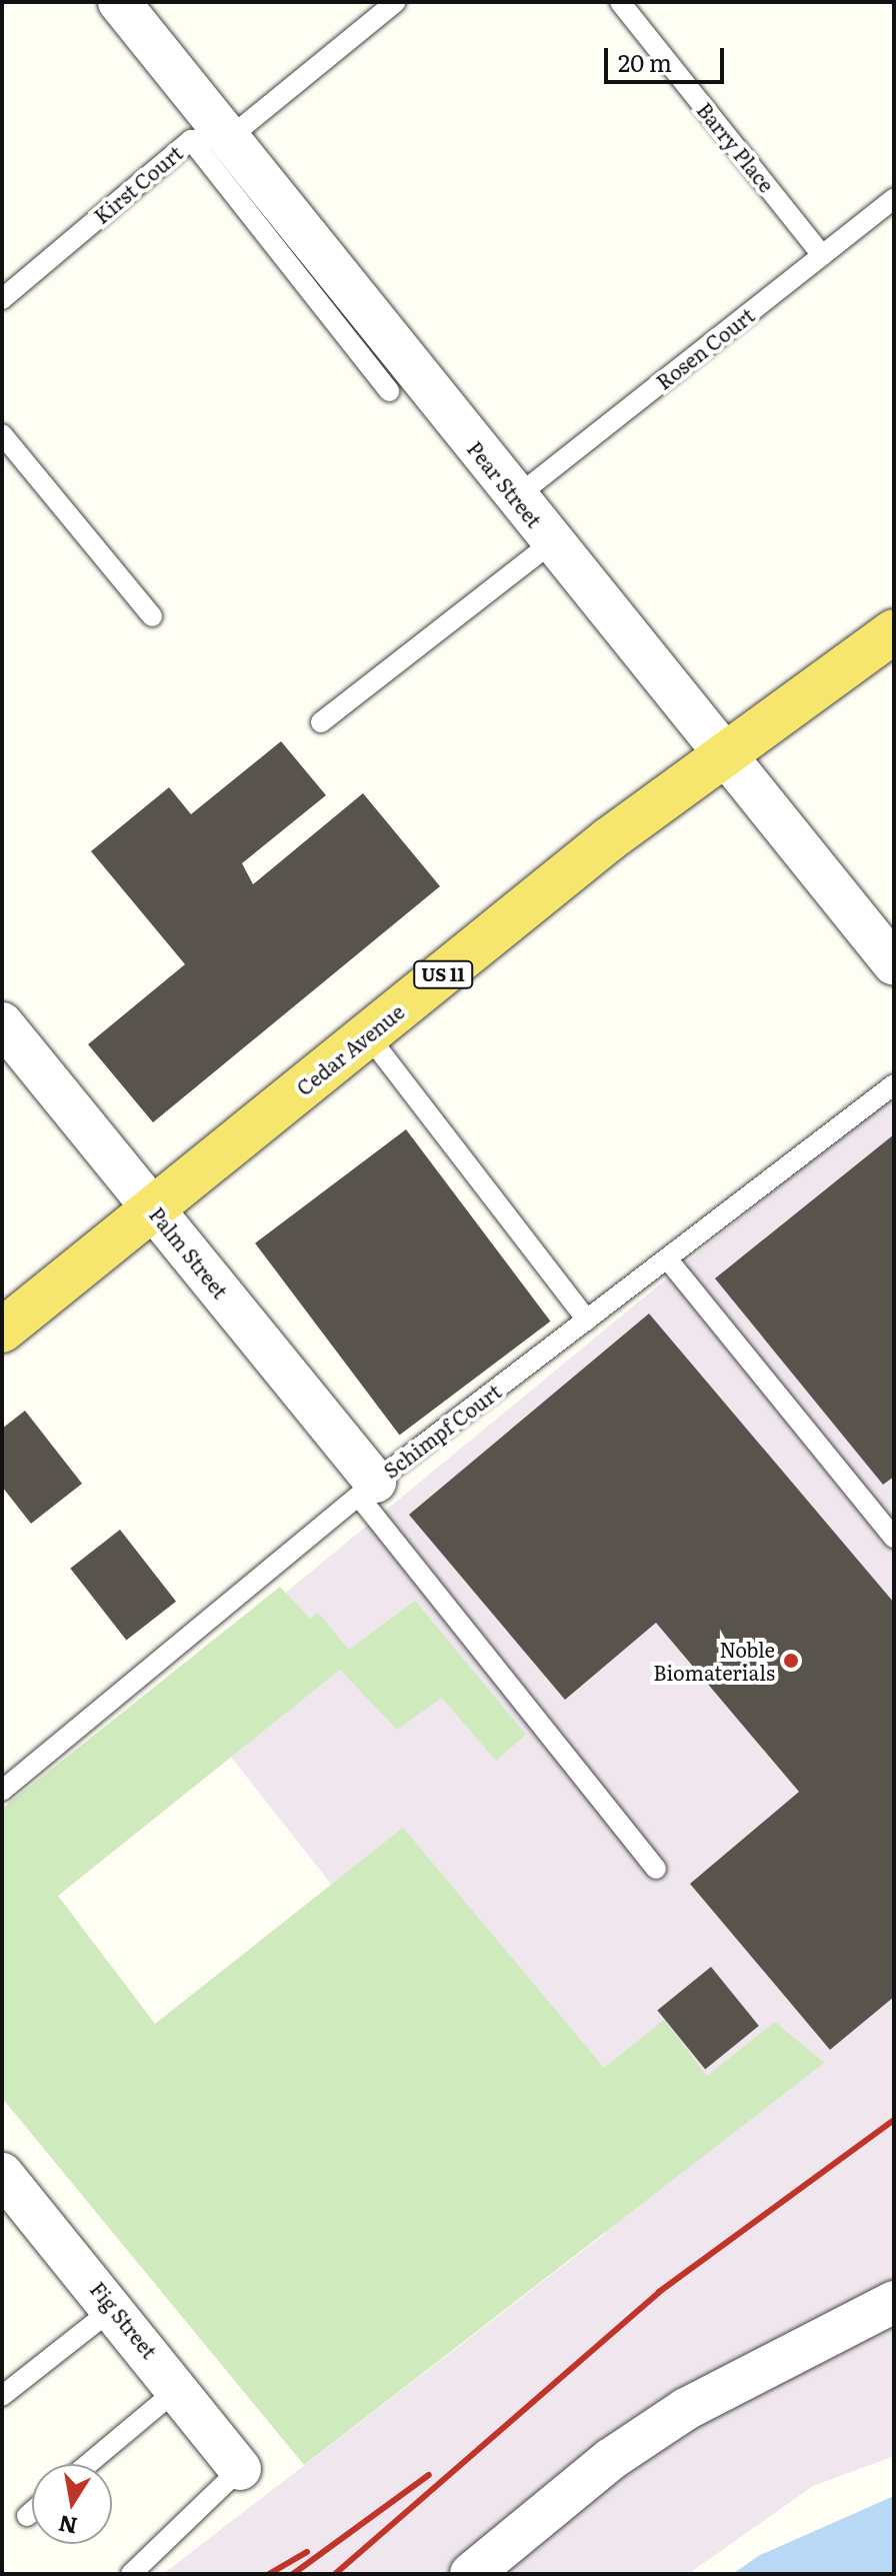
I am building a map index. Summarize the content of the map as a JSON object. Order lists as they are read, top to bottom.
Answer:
{
  "streets": {
    "main road": ["US 11", "Cedar Avenue"],
    "street": ["Pear Street", "Palm Street", "Fig Street"],
    "lane": [
      "Barry Place",
      "Kirst Court",
      "Rosen Court",
      "Schimpf Court"
    ]
  },
  "crossings": [
    ["Barry Place", "Rosen Court"],
    ["Kirst Court", "Pear Street"],
    ["Rosen Court", "Pear Street"],
    ["Pear Street", "Cedar Avenue"],
    ["Cedar Avenue", "Palm Street"],
    ["Palm Street", "Schimpf Court"]
  ],
  "places": ["Noble Biomaterials"],
  "scale_bar": "20 m",
  "north": "bottom"
}
